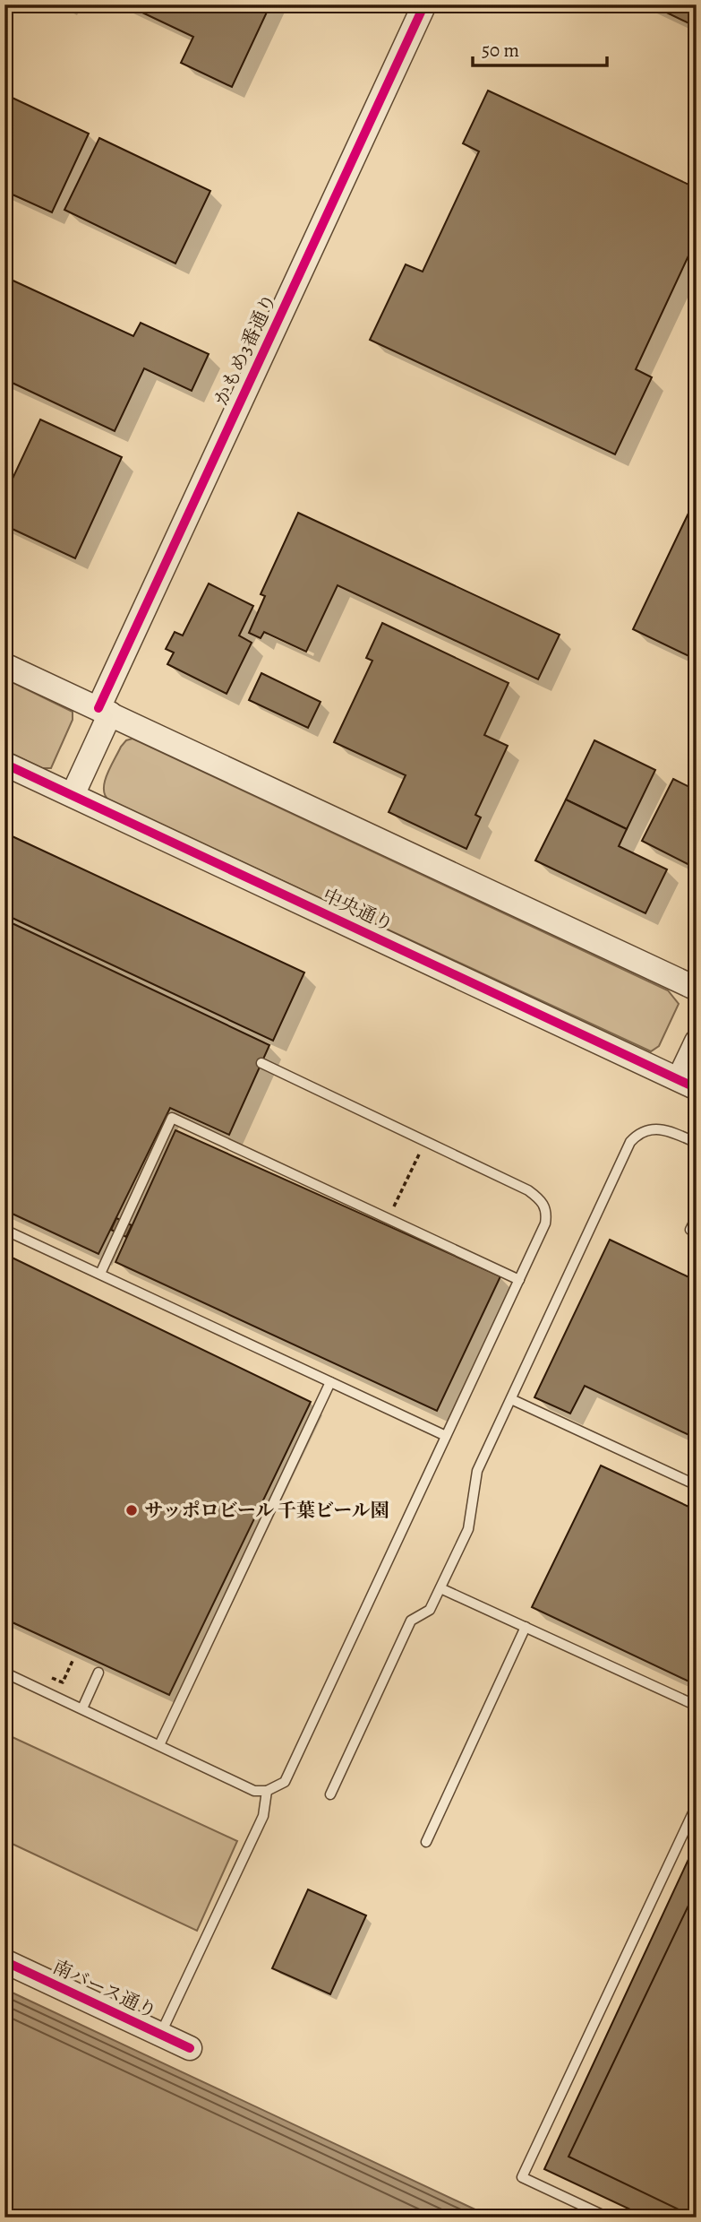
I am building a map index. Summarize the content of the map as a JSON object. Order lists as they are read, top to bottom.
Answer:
{
  "streets": {
    "street": ["かもめ3番通り", "中央通り", "南バース通り"]
  },
  "crossings": [
    ["かもめ3番通り", "中央通り"]
  ],
  "places": ["サッポロビール 千葉ビール園"],
  "scale_bar": "50 m"
}
